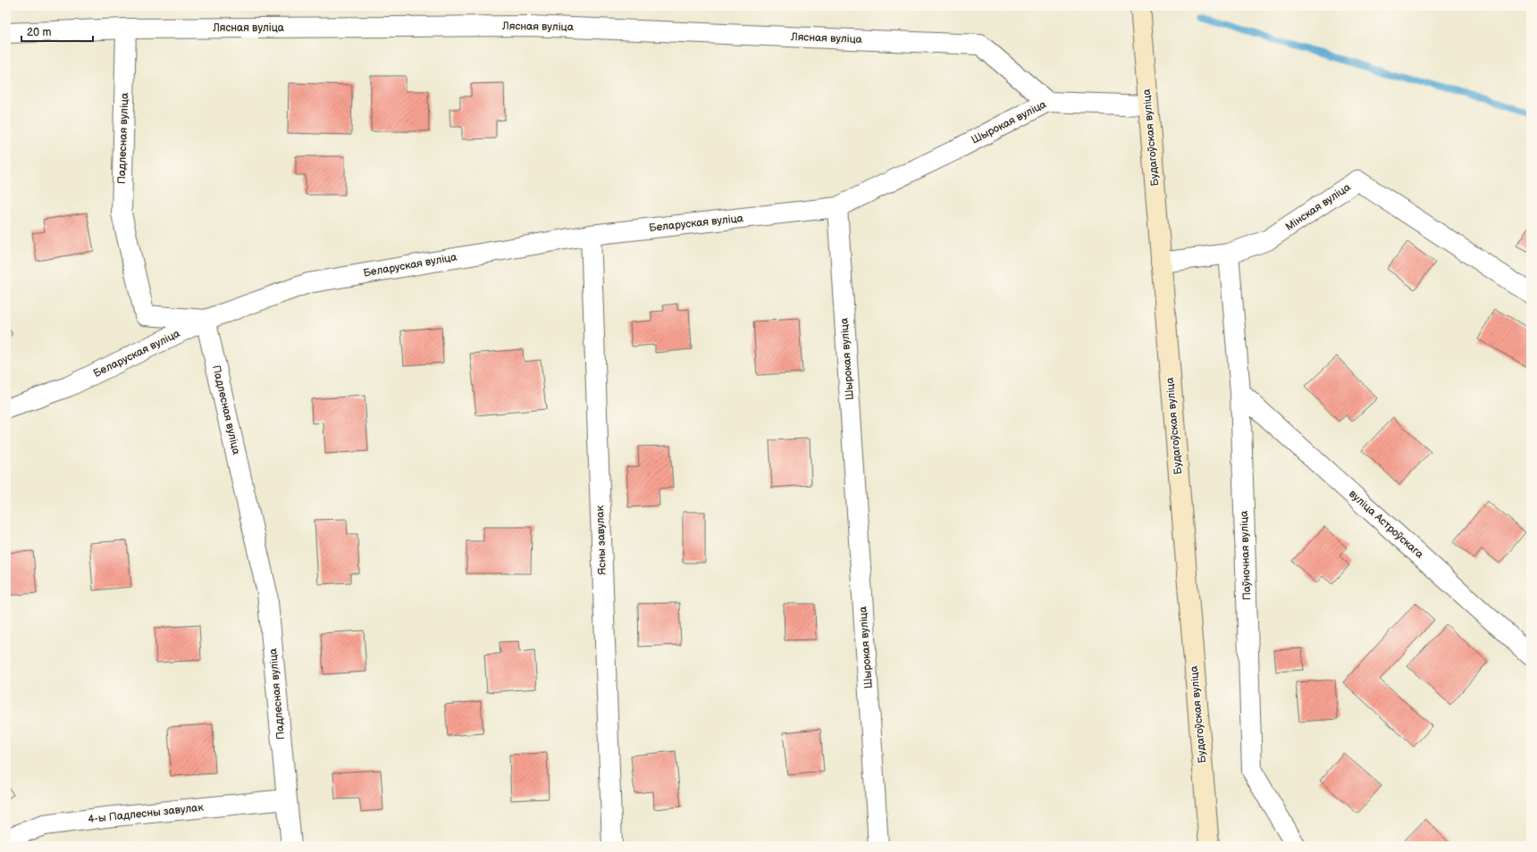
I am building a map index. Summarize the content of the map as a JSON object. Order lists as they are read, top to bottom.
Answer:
{
  "streets": {
    "street": [
      "Лясная вуліца",
      "Шырокая вуліца",
      "Будагоўская вуліца",
      "Падлесная вуліца",
      "Мінская вуліца",
      "Беларуская вуліца",
      "вуліца Астроўскага",
      "Ясны завулак",
      "Паўночная вуліца",
      "4-ы Падлесны завулак"
    ]
  },
  "crossings": [
    ["Лясная вуліца", "Шырокая вуліца"],
    ["Лясная вуліца", "Падлесная вуліца"],
    ["Шырокая вуліца", "Будагоўская вуліца"],
    ["Шырокая вуліца", "Беларуская вуліца"],
    ["Будагоўская вуліца", "Мінская вуліца"],
    ["Падлесная вуліца", "Беларуская вуліца"],
    ["Падлесная вуліца", "4-ы Падлесны завулак"],
    ["Мінская вуліца", "Паўночная вуліца"],
    ["Беларуская вуліца", "Ясны завулак"],
    ["вуліца Астроўскага", "Паўночная вуліца"]
  ],
  "scale_bar": "20 m"
}
